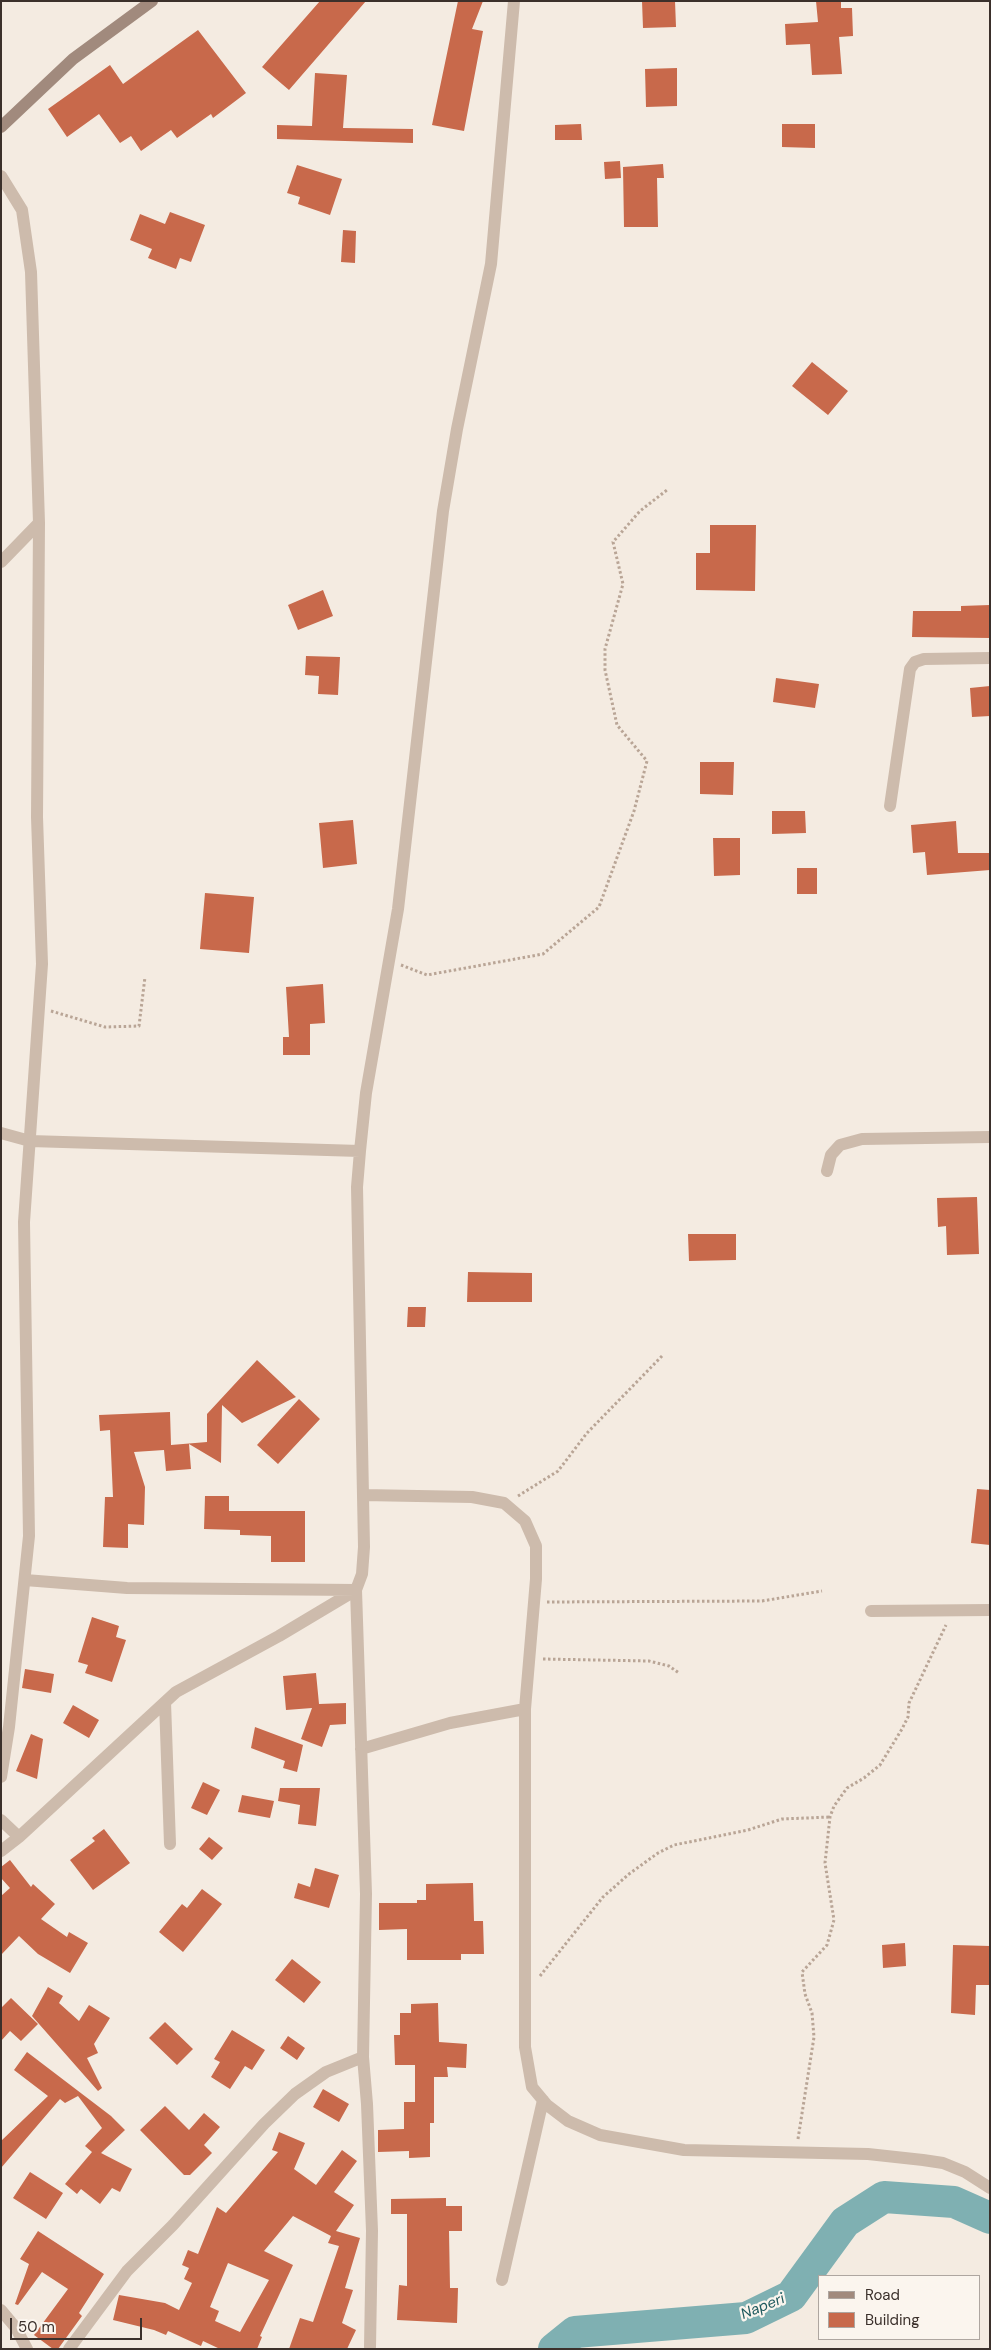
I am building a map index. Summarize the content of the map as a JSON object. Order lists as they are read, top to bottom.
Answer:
{
  "water": ["Naperi"],
  "legend": ["Road", "Building"],
  "scale_bar": "50 m"
}
